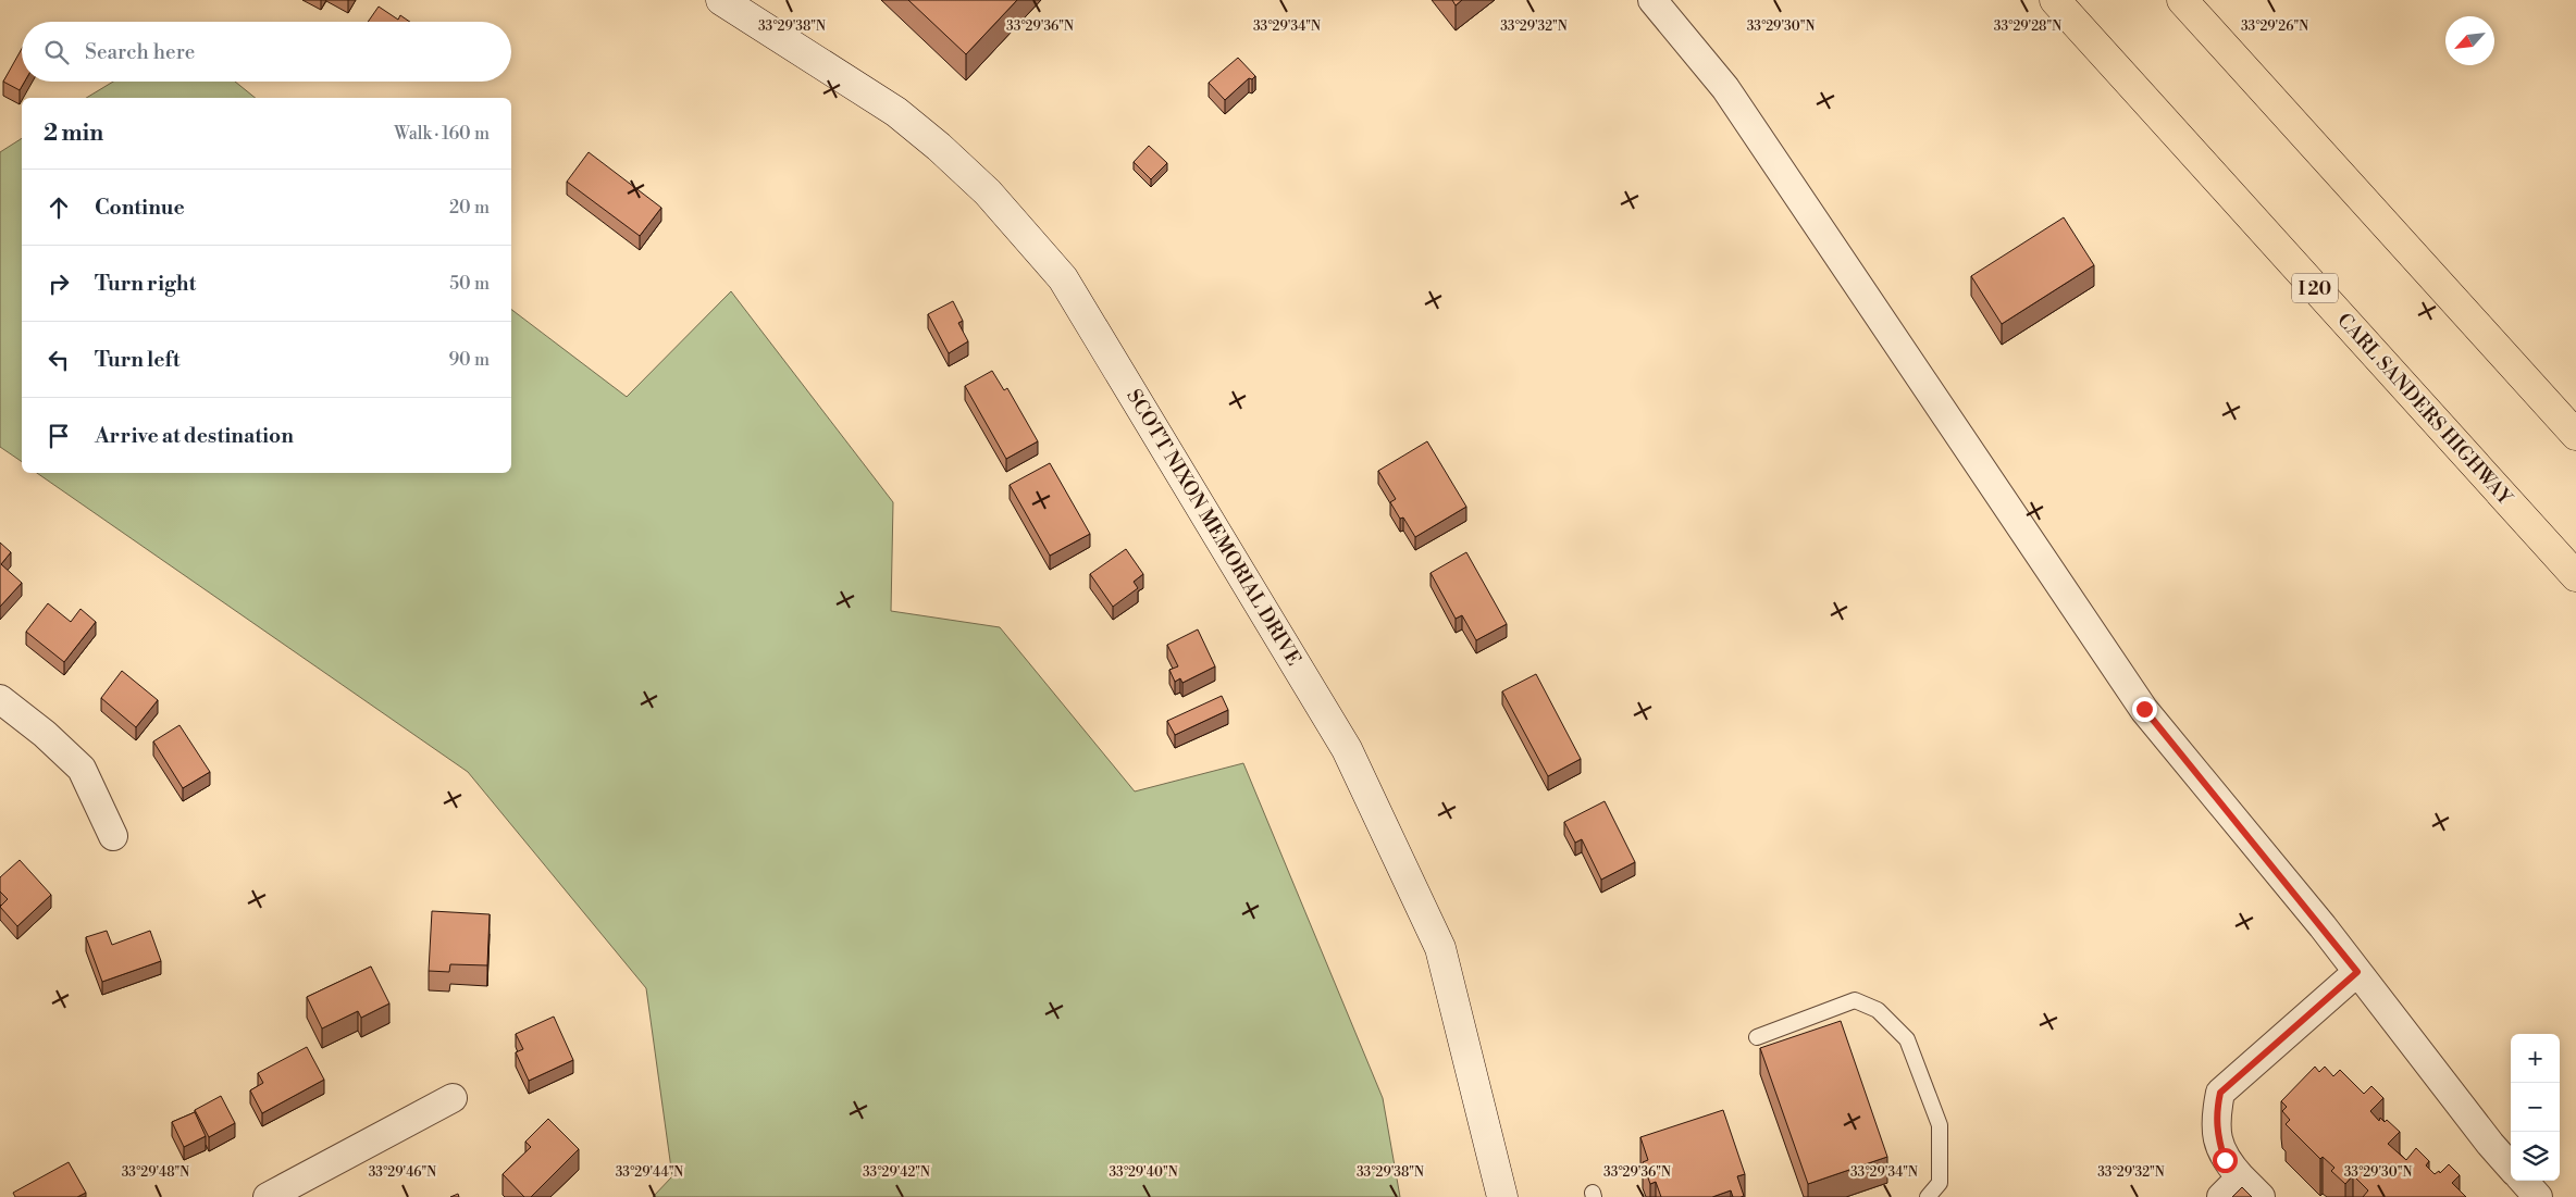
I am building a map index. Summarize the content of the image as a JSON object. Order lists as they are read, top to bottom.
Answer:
{
  "streets": {
    "highway": ["I 20", "CARL SANDERS HIGHWAY"],
    "main road": ["SCOTT NIXON MEMORIAL DRIVE"]
  },
  "north": "bottom left",
  "page": {
    "search": "Search here",
    "heading": ["2 min", "Walk · 160 m"],
    "list": [
      ["Continue", "20 m"],
      ["Turn right", "50 m"],
      ["Turn left", "90 m"],
      "Arrive at destination"
    ],
    "map_buttons": ["+", "−"]
  },
  "coordinates": [
    "33°29'38\"N",
    "33°29'36\"N",
    "33°29'34\"N",
    "33°29'32\"N",
    "33°29'30\"N",
    "33°29'28\"N",
    "33°29'26\"N",
    "33°29'48\"N",
    "33°29'46\"N",
    "33°29'44\"N",
    "33°29'42\"N",
    "33°29'40\"N"
  ]
}
